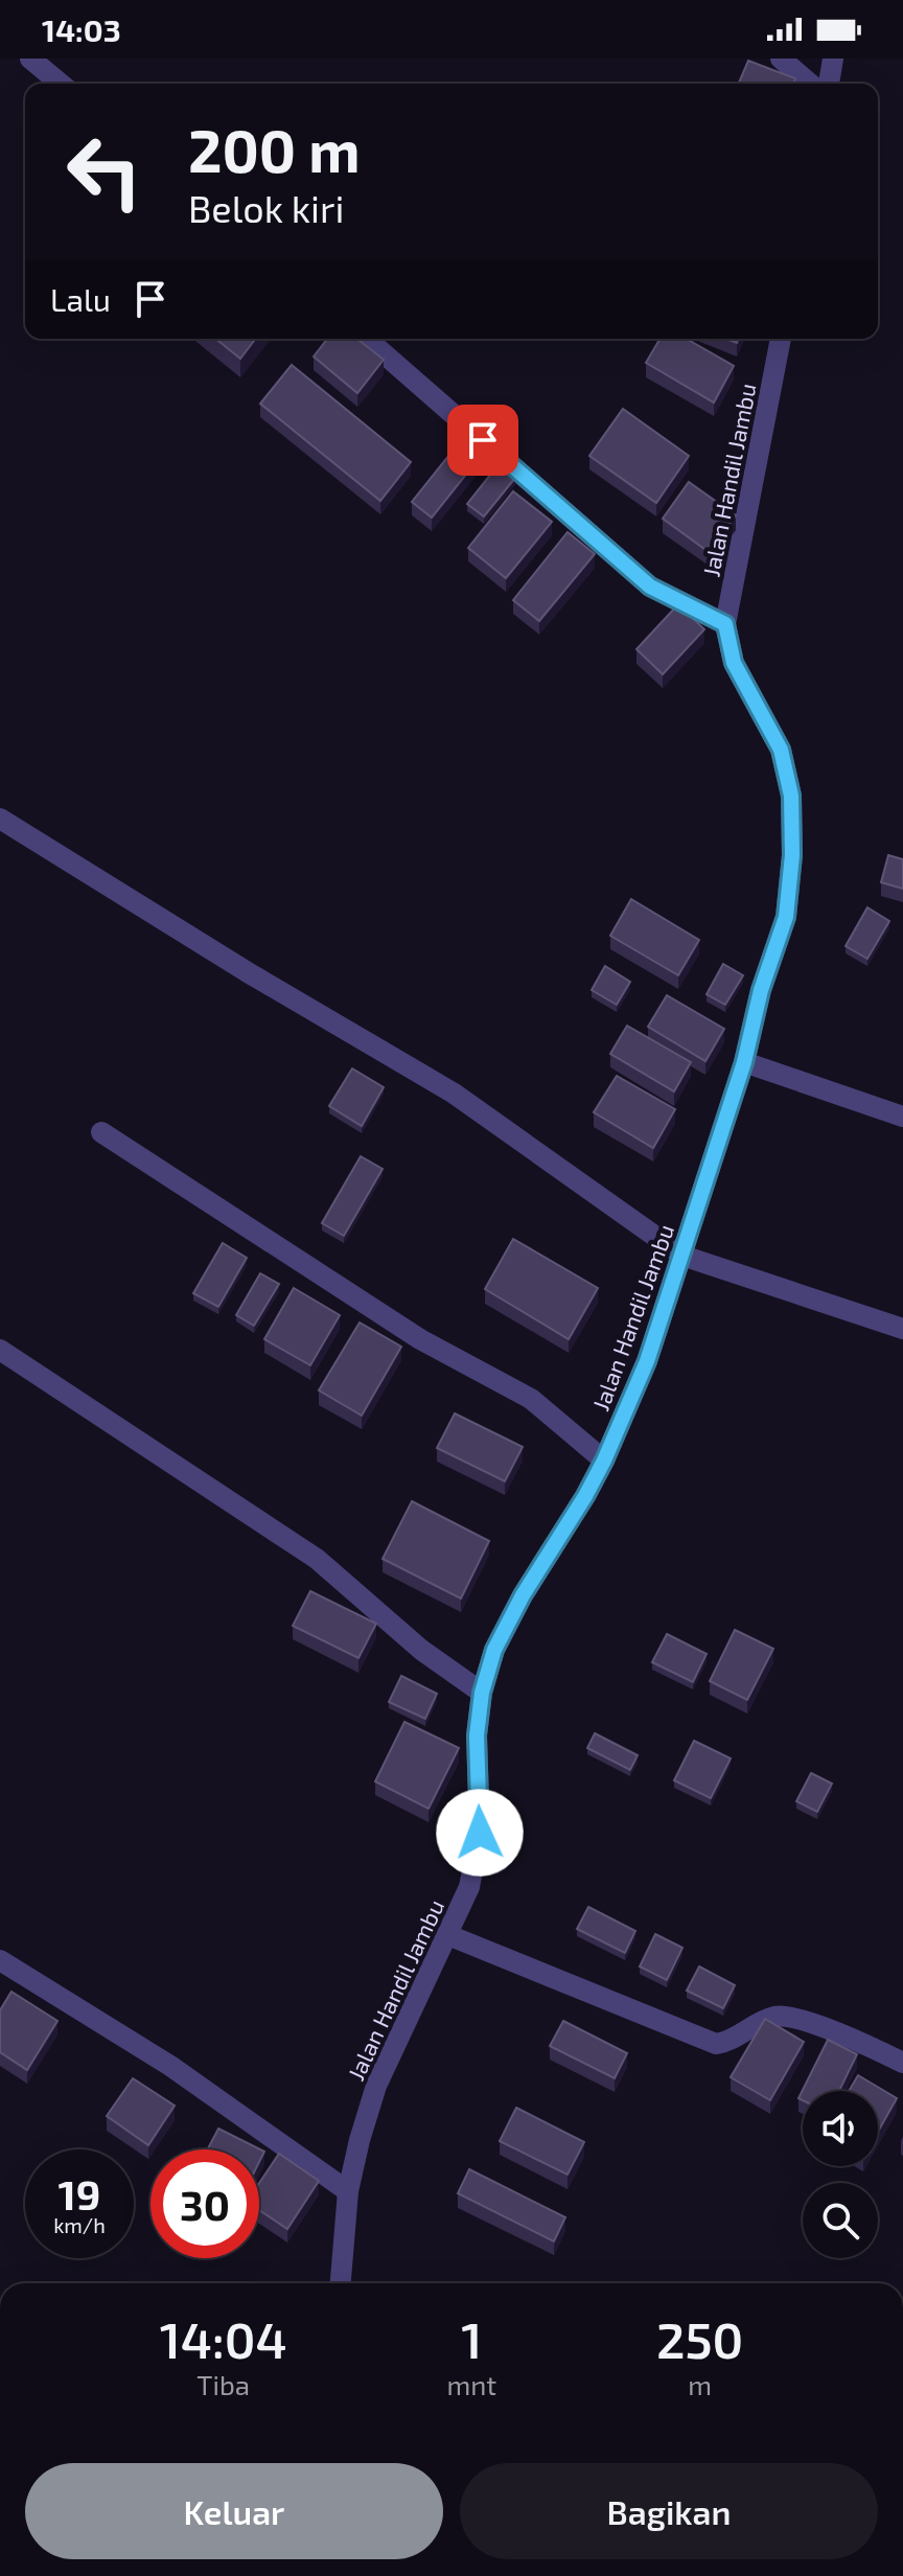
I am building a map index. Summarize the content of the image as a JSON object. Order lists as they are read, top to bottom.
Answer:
{
  "streets": {
    "street": ["Jalan Handil Jambu"]
  },
  "page": {
    "status": "14:03",
    "turn": ["200 m", "Belok kiri"],
    "then": "Lalu",
    "speed": "19 km/h",
    "limit": "30",
    "eta": [
      "14:04",
      "Tiba",
      "1",
      "mnt",
      "250",
      "m"
    ],
    "buttons": ["Keluar", "Bagikan"]
  }
}
